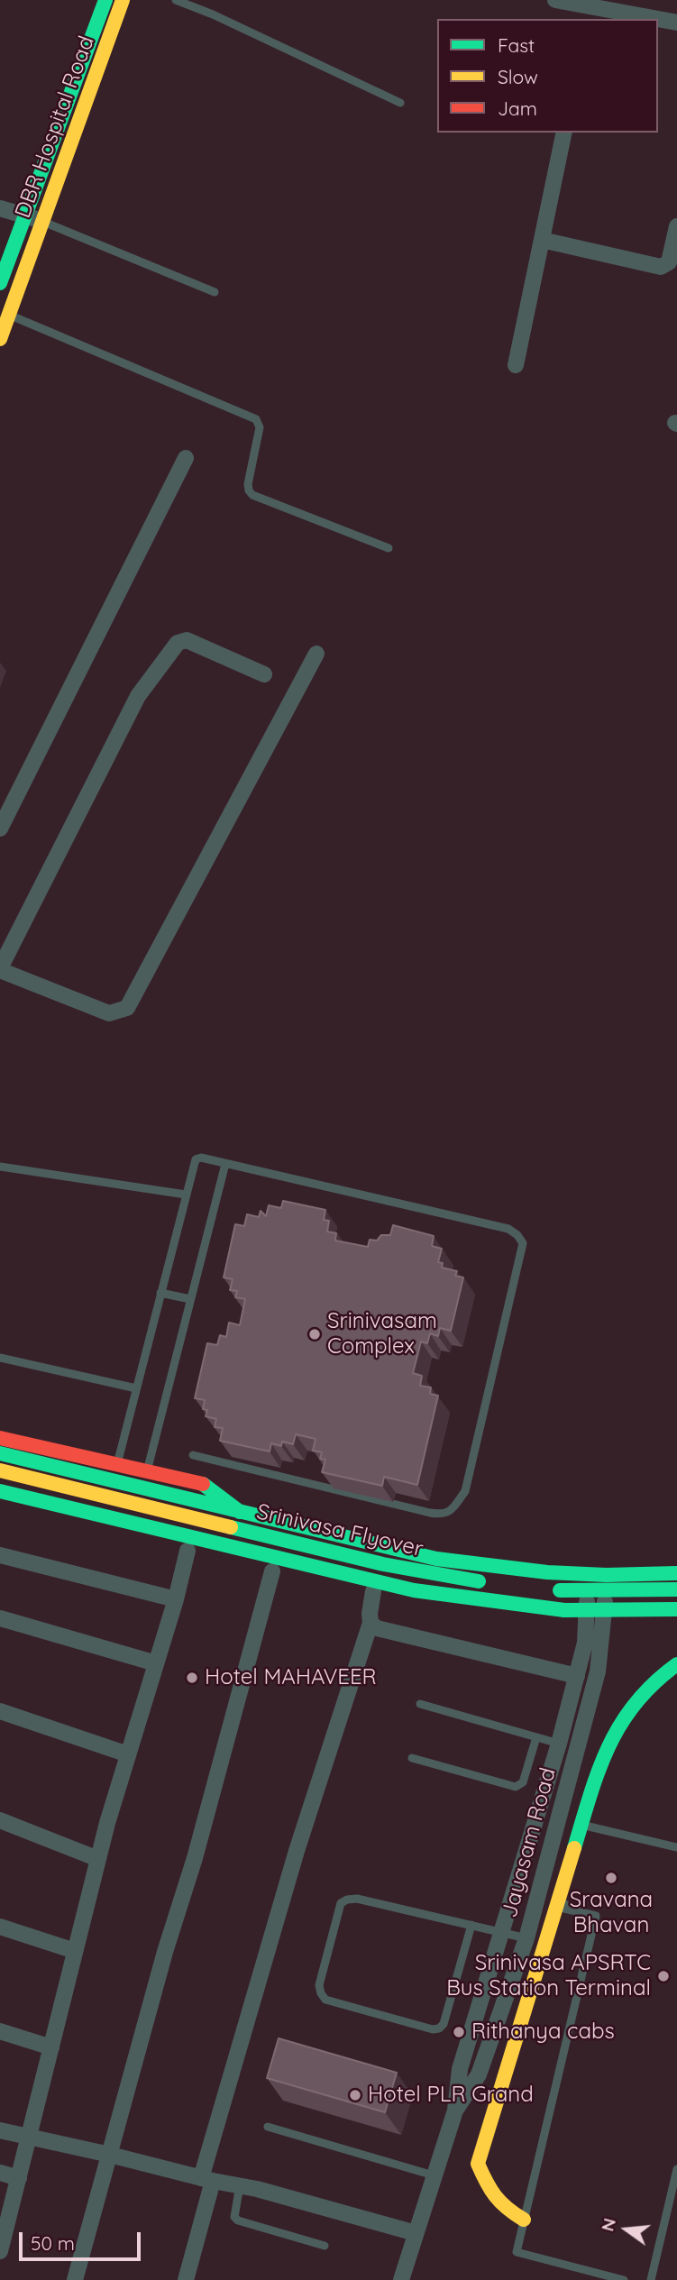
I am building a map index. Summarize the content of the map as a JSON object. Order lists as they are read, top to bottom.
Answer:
{
  "streets": {
    "main road": ["DBR Hospital Road", "Srinivasa Flyover"],
    "street": ["Jayasam Road"]
  },
  "places": [
    "Srinivasam Complex",
    "Hotel MAHAVEER",
    "Sravana Bhavan",
    "Srinivasa APSRTC Bus Station Terminal",
    "Rithanya cabs",
    "Hotel PLR Grand"
  ],
  "legend": ["Fast", "Slow", "Jam"],
  "scale_bar": "50 m",
  "north": "left"
}
